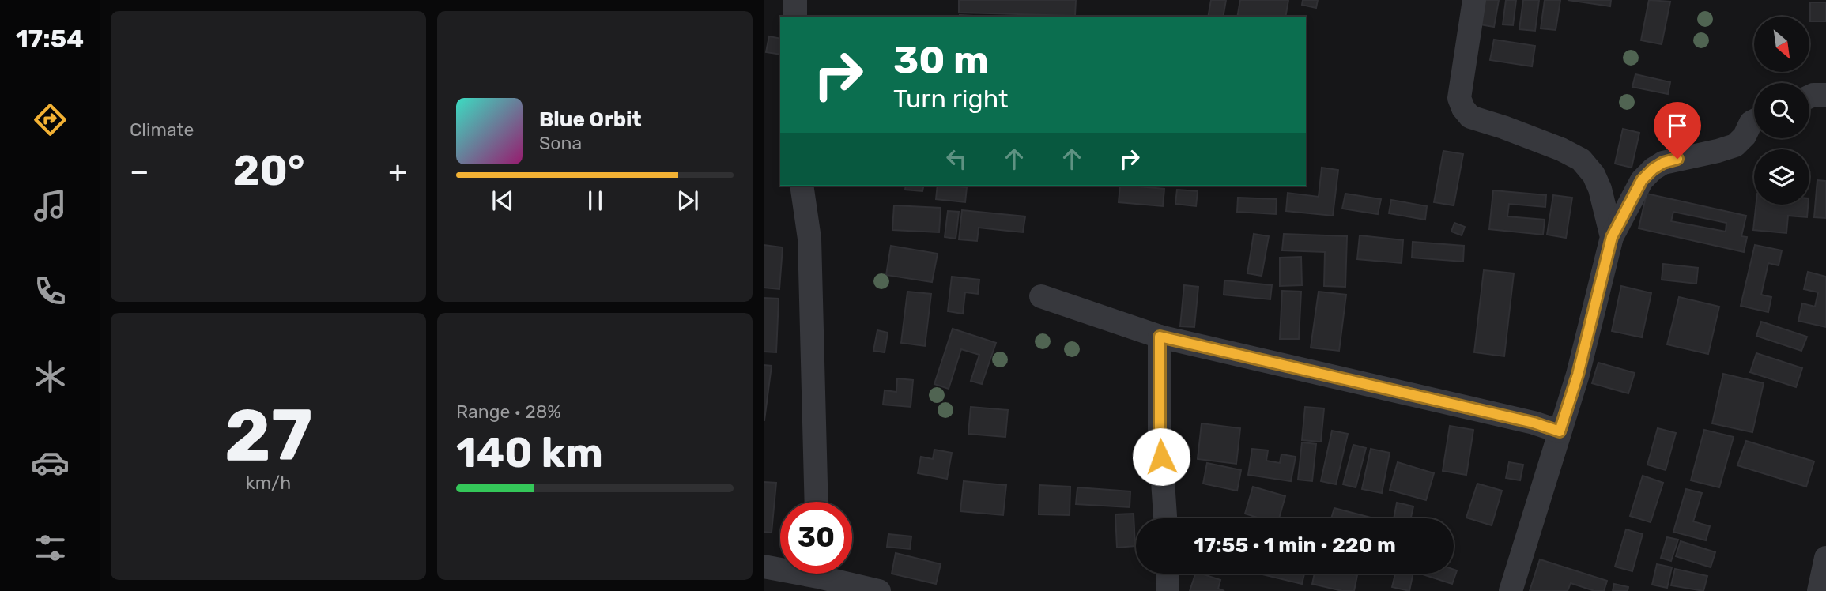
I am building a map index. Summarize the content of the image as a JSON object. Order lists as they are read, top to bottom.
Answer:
{
  "north": "bottom right",
  "page": {
    "tabs": "17:54",
    "tile": [
      "Climate",
      ["27", "km/h"],
      ["Range · 28%", "140 km"]
    ],
    "turn": ["30 m", "Turn right"],
    "song": ["Blue Orbit", "Sona"],
    "heat": ["−", "20°", "+"],
    "limit": "30",
    "trip": "17:55 · 1 min · 220 m"
  }
}
